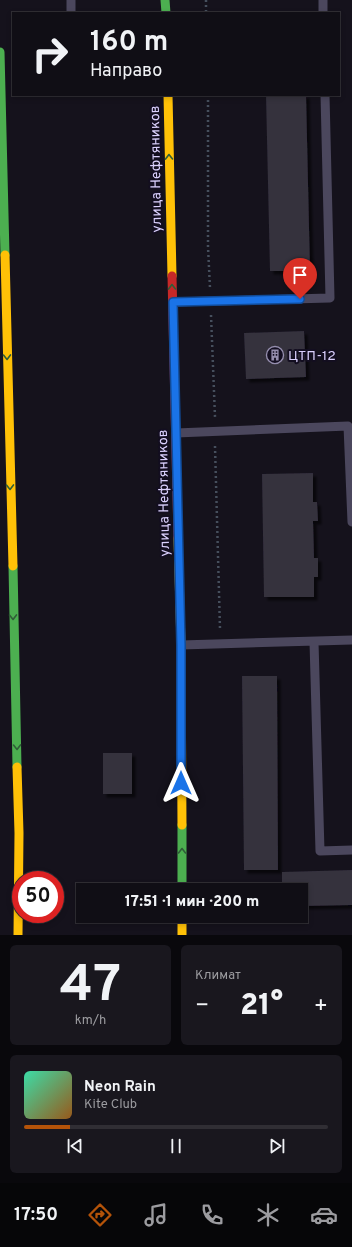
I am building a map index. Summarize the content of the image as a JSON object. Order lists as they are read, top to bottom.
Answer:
{
  "streets": {
    "main road": ["улица Нефтяников"]
  },
  "one_way": ["улица Нефтяников"],
  "places": {
    "building": ["ЦТП-12"]
  },
  "page": {
    "turn": ["160 m", "Направо"],
    "limit": "50",
    "trip": "17:51 · 1 мин · 200 m",
    "tile": [
      ["47", "km/h"],
      "Климат"
    ],
    "heat": ["−", "21°", "+"],
    "song": ["Neon Rain", "Kite Club"],
    "tabs": "17:50"
  }
}
